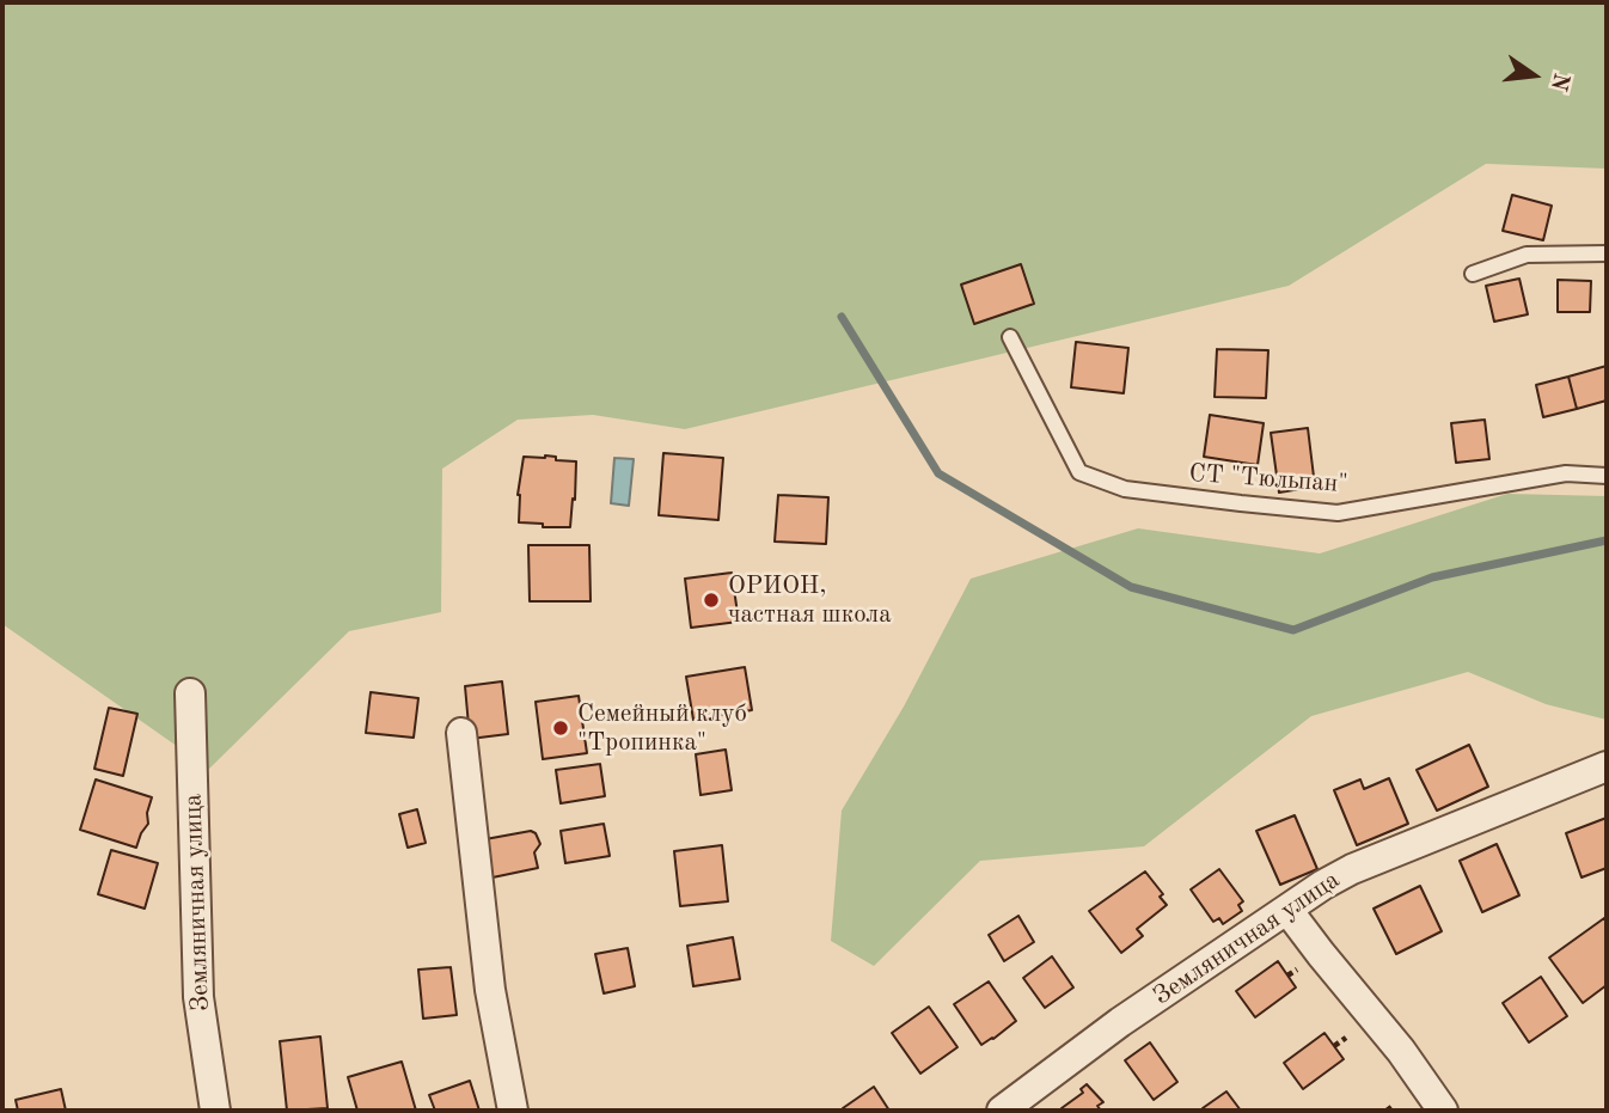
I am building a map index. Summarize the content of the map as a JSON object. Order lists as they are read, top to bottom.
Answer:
{
  "streets": {
    "street": ["Земляничная улица"],
    "lane": ["СТ \"Тюльпан\""]
  },
  "places": ["ОРИОН, частная школа", "Семейный клуб \"Тропинка\""],
  "north": "right"
}
